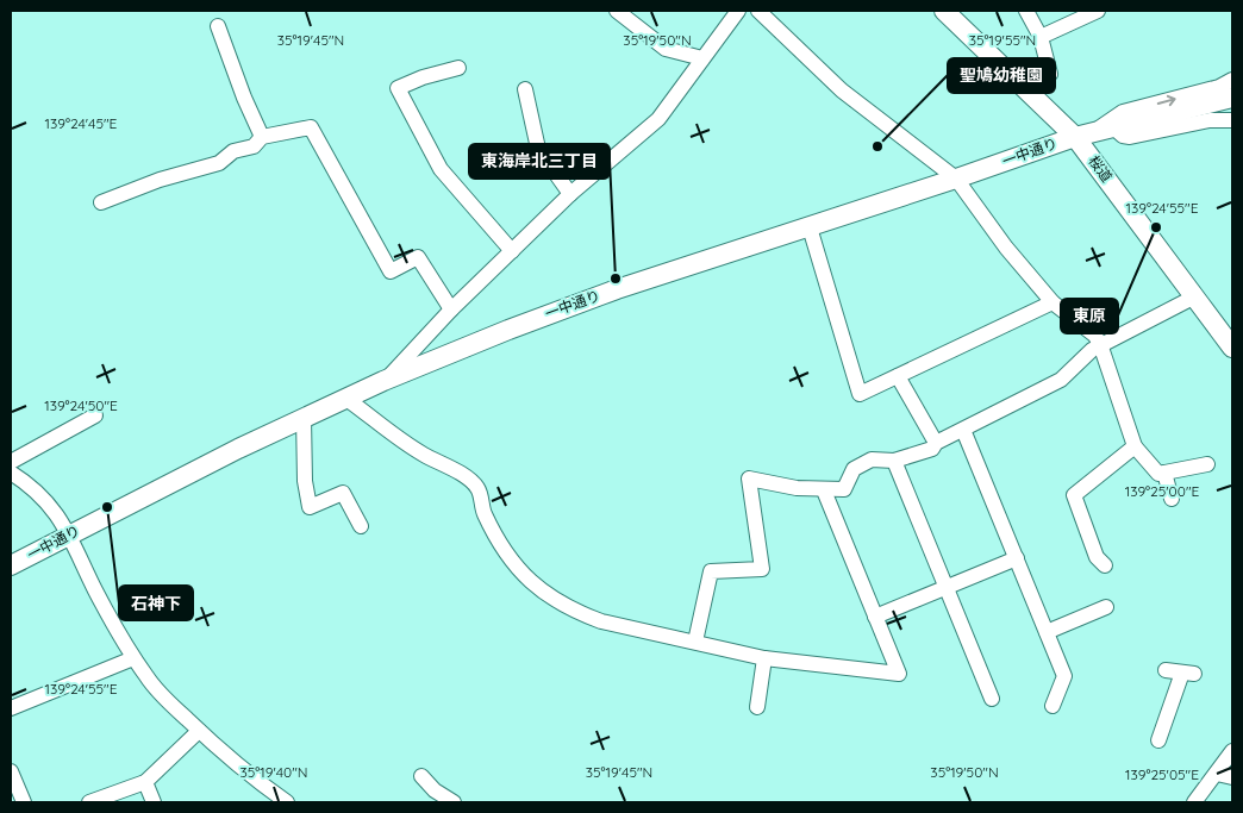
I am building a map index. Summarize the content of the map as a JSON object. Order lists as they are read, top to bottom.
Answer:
{
  "streets": {
    "street": ["一中通り", "桜道"]
  },
  "crossings": [
    ["一中通り", "桜道"]
  ],
  "places": [
    "聖鳩幼稚園",
    "東原",
    "東海岸北三丁目",
    "石神下"
  ],
  "coordinates": [
    "35°19'45\"N",
    "35°19'50\"N",
    "35°19'55\"N",
    "139°24'45\"E",
    "139°24'55\"E",
    "139°24'50\"E",
    "139°25'00\"E",
    "35°19'40\"N",
    "139°25'05\"E"
  ]
}
